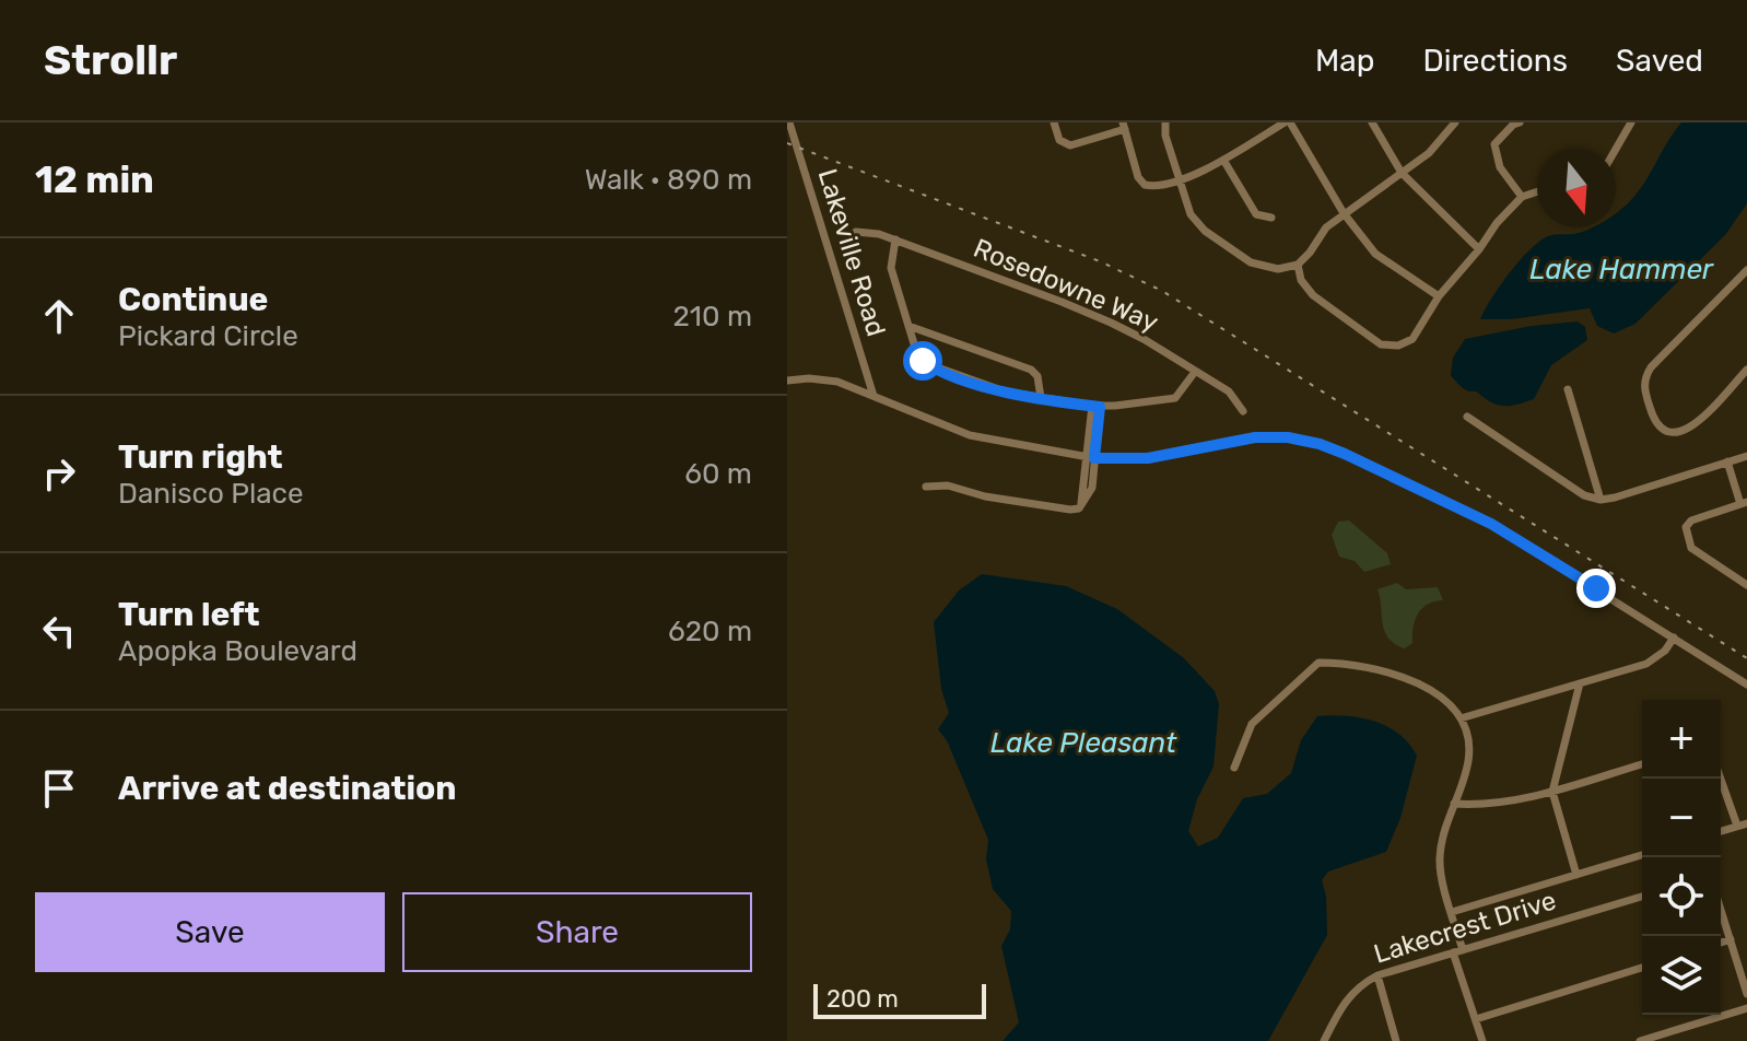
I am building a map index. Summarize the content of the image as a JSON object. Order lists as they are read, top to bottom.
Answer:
{
  "streets": {
    "street": ["Lakeville Road", "Rosedowne Way", "Lakecrest Drive"]
  },
  "water": ["Lake Hammer", "Lake Pleasant"],
  "scale_bar": "200 m",
  "north": "bottom",
  "page": {
    "header": "Strollr",
    "nav": ["Map", "Directions", "Saved"],
    "heading": ["12 min", "Walk · 890 m"],
    "list": [
      ["Continue", "Pickard Circle", "210 m"],
      ["Turn right", "Danisco Place", "60 m"],
      ["Turn left", "Apopka Boulevard", "620 m"],
      "Arrive at destination"
    ],
    "map_buttons": ["+", "−"],
    "buttons": ["Save", "Share"],
    "scale": "200 m"
  }
}
